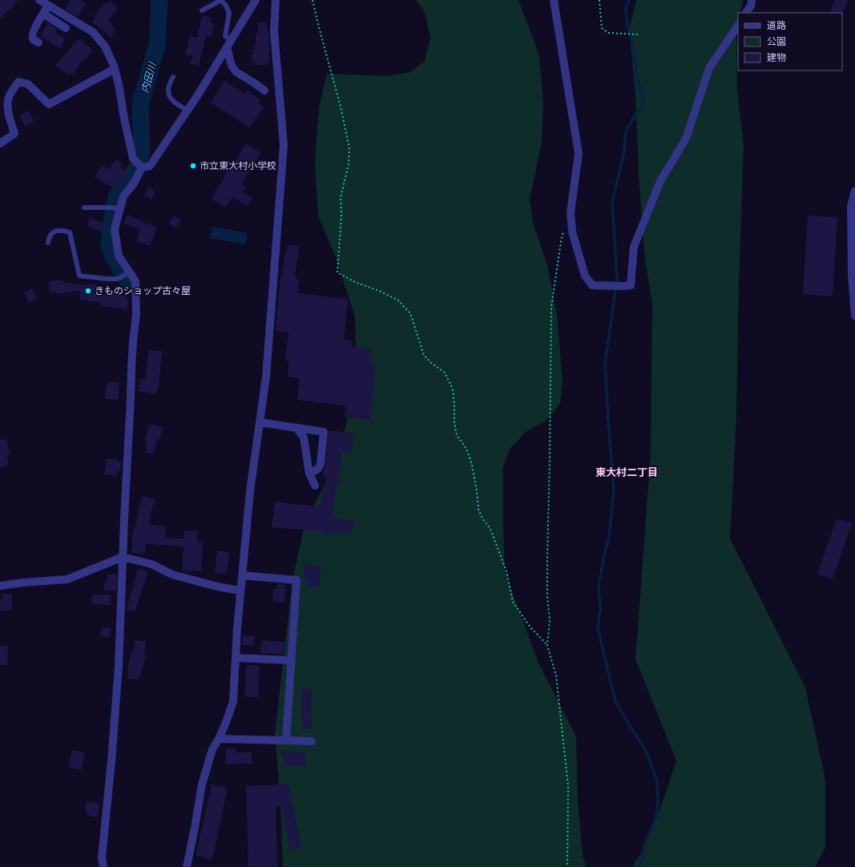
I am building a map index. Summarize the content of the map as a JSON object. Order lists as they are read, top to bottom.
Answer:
{
  "districts": ["東大村二丁目"],
  "water": ["内田川"],
  "places": ["市立東大村小学校", "きものショップ古々屋"],
  "legend": ["道路", "公園", "建物"]
}
